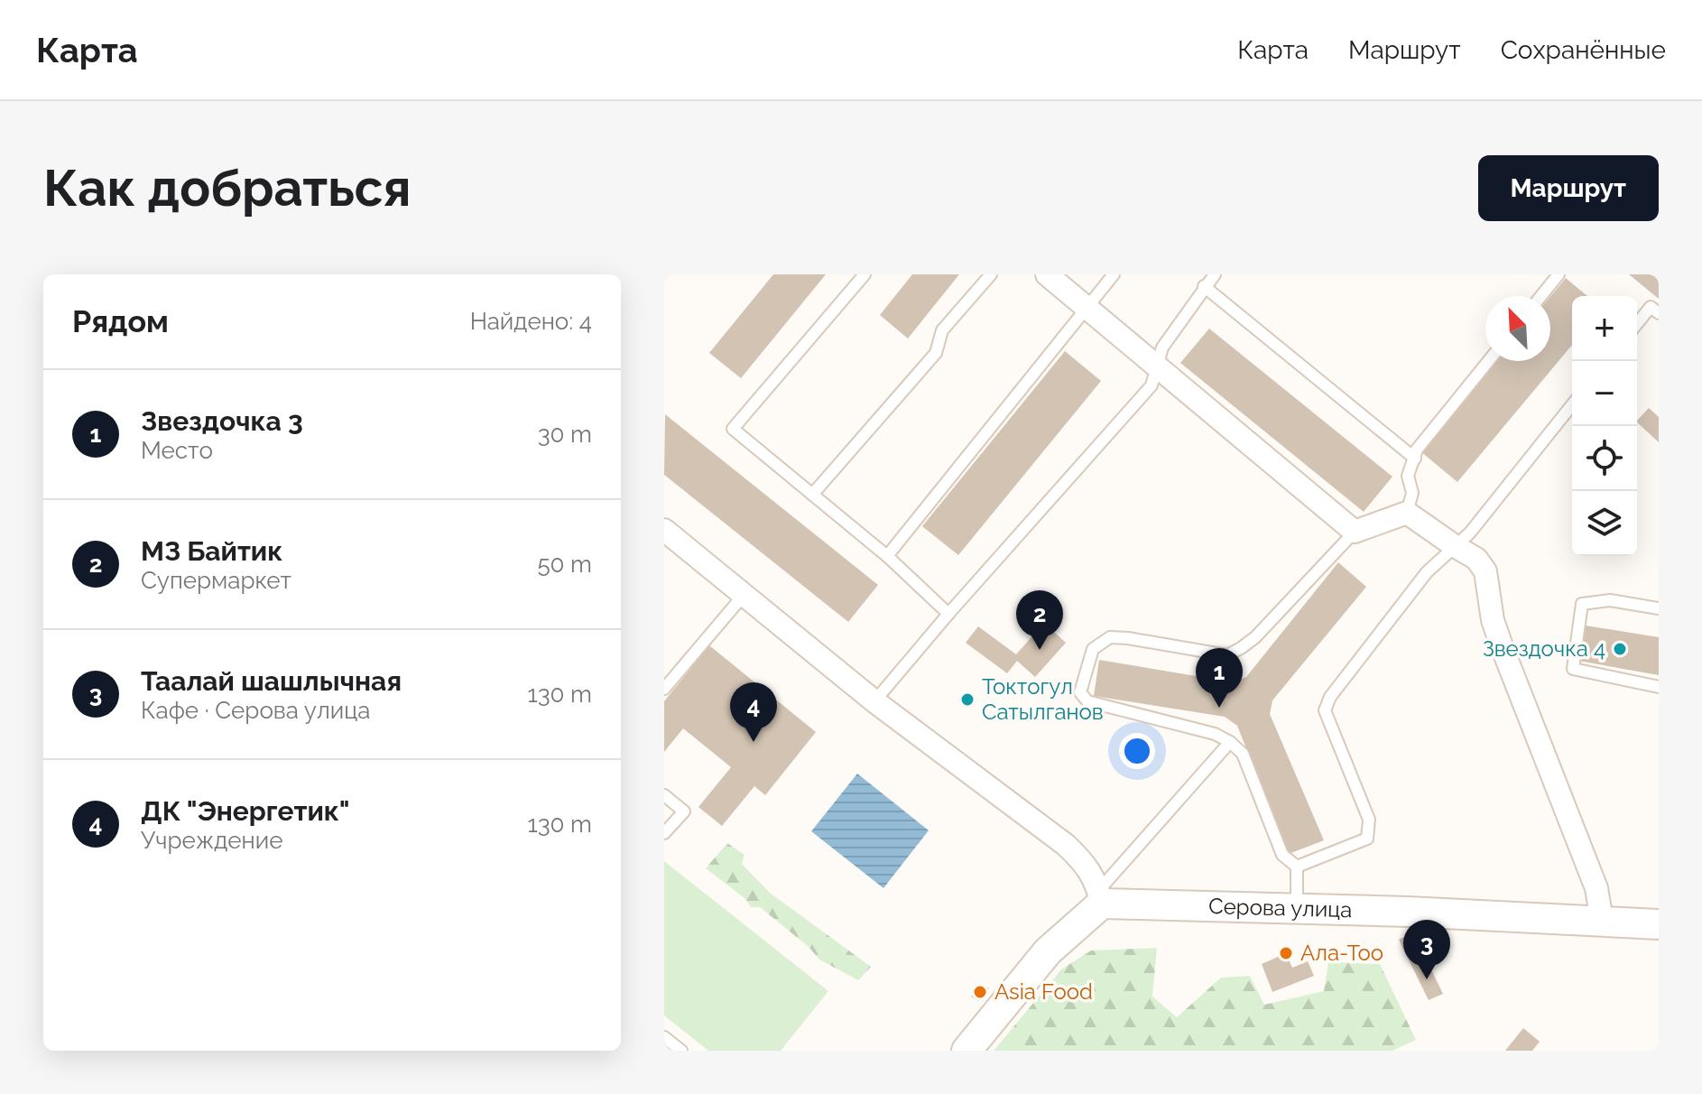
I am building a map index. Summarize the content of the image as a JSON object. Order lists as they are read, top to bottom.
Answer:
{
  "streets": {
    "main road": ["Серова улица"]
  },
  "places": [
    "Звездочка 4",
    "Токтогул Сатылганов",
    "Ала-Тоо",
    "Asia Food"
  ],
  "north": "top left",
  "page": {
    "header": "Карта",
    "nav": ["Карта", "Маршрут", "Сохранённые"],
    "buttons": "Маршрут",
    "title": "Как добраться",
    "heading": ["Рядом", "Найдено: 4"],
    "map_buttons": ["+", "−"],
    "list": [
      {
        "mark": "1",
        "name": "Звездочка 3",
        "note": "Место",
        "value": "30 m"
      },
      {
        "mark": "2",
        "name": "МЗ Байтик",
        "note": "Супермаркет",
        "value": "50 m"
      },
      {
        "mark": "3",
        "name": "Таалай шашлычная",
        "note": "Кафе · Серова улица",
        "value": "130 m"
      },
      {
        "mark": "4",
        "name": "ДК \"Энергетик\"",
        "note": "Учреждение",
        "value": "130 m"
      }
    ],
    "pins": [
      "2",
      "1",
      "4",
      "3"
    ]
  }
}
